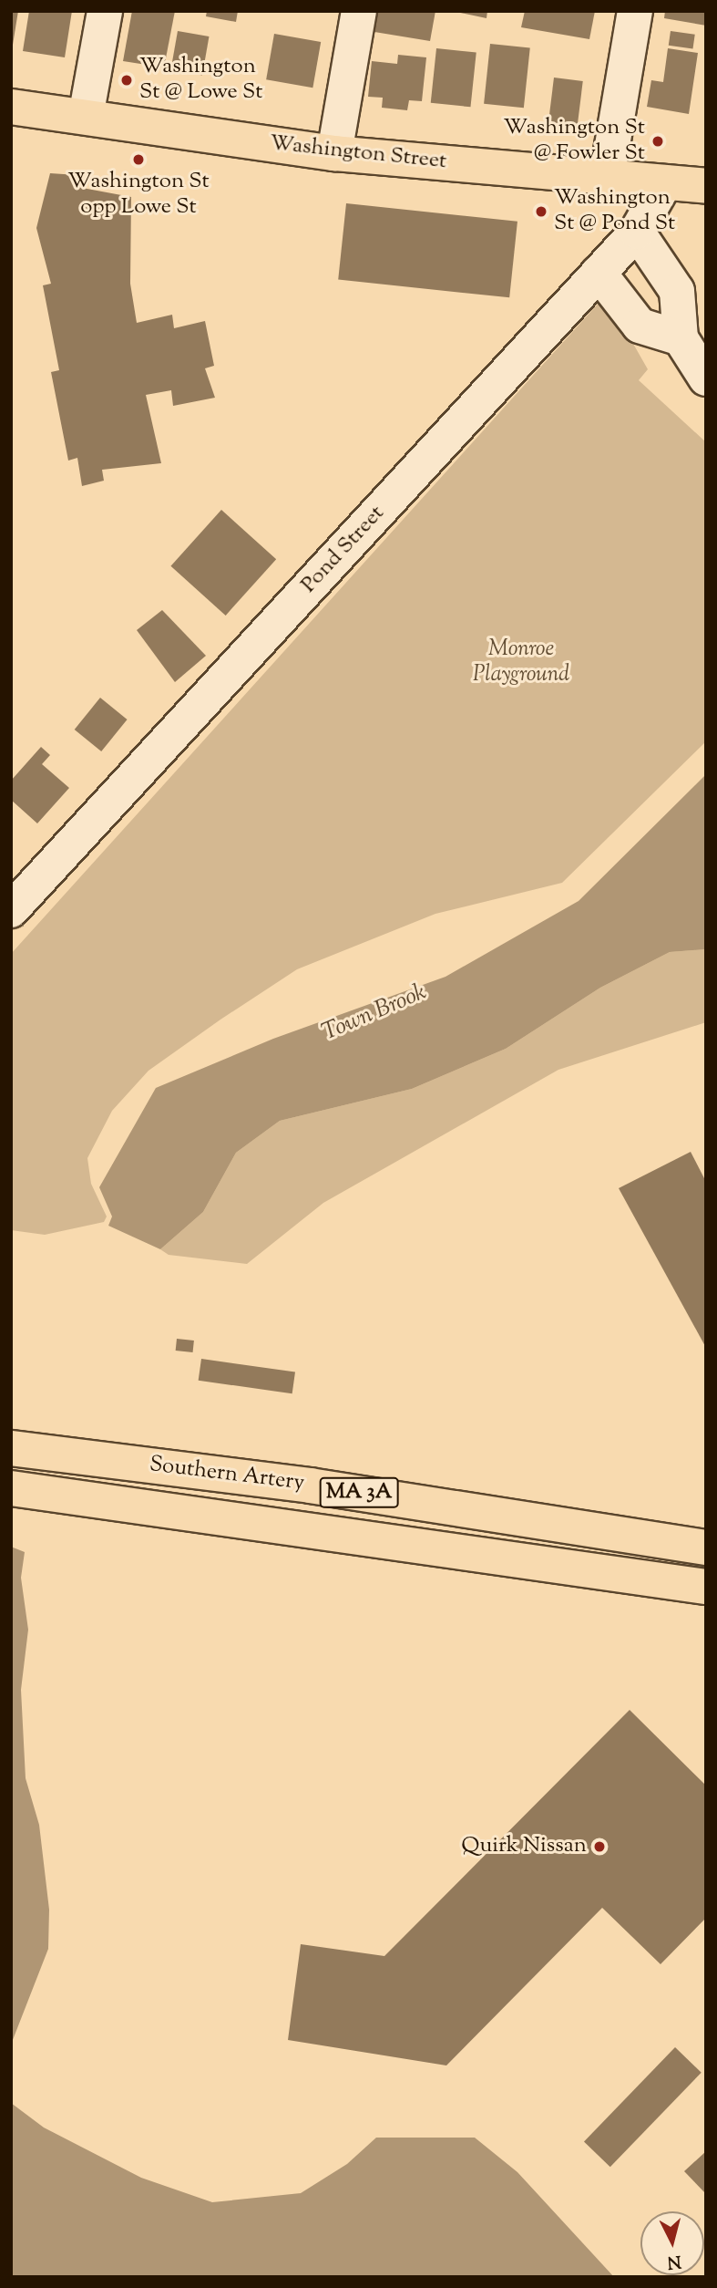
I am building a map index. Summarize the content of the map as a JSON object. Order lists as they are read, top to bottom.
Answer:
{
  "streets": {
    "main road": ["Washington Street", "Southern Artery", "MA 3A"],
    "street": ["Pond Street"]
  },
  "crossings": [
    ["Washington Street", "Pond Street"]
  ],
  "water": ["Town Brook"],
  "parks": ["Monroe Playground"],
  "places": [
    "Washington St @ Lowe St",
    "Washington St @ Fowler St",
    "Washington St opp Lowe St",
    "Washington St @ Pond St",
    "Quirk Nissan"
  ],
  "north": "bottom"
}
